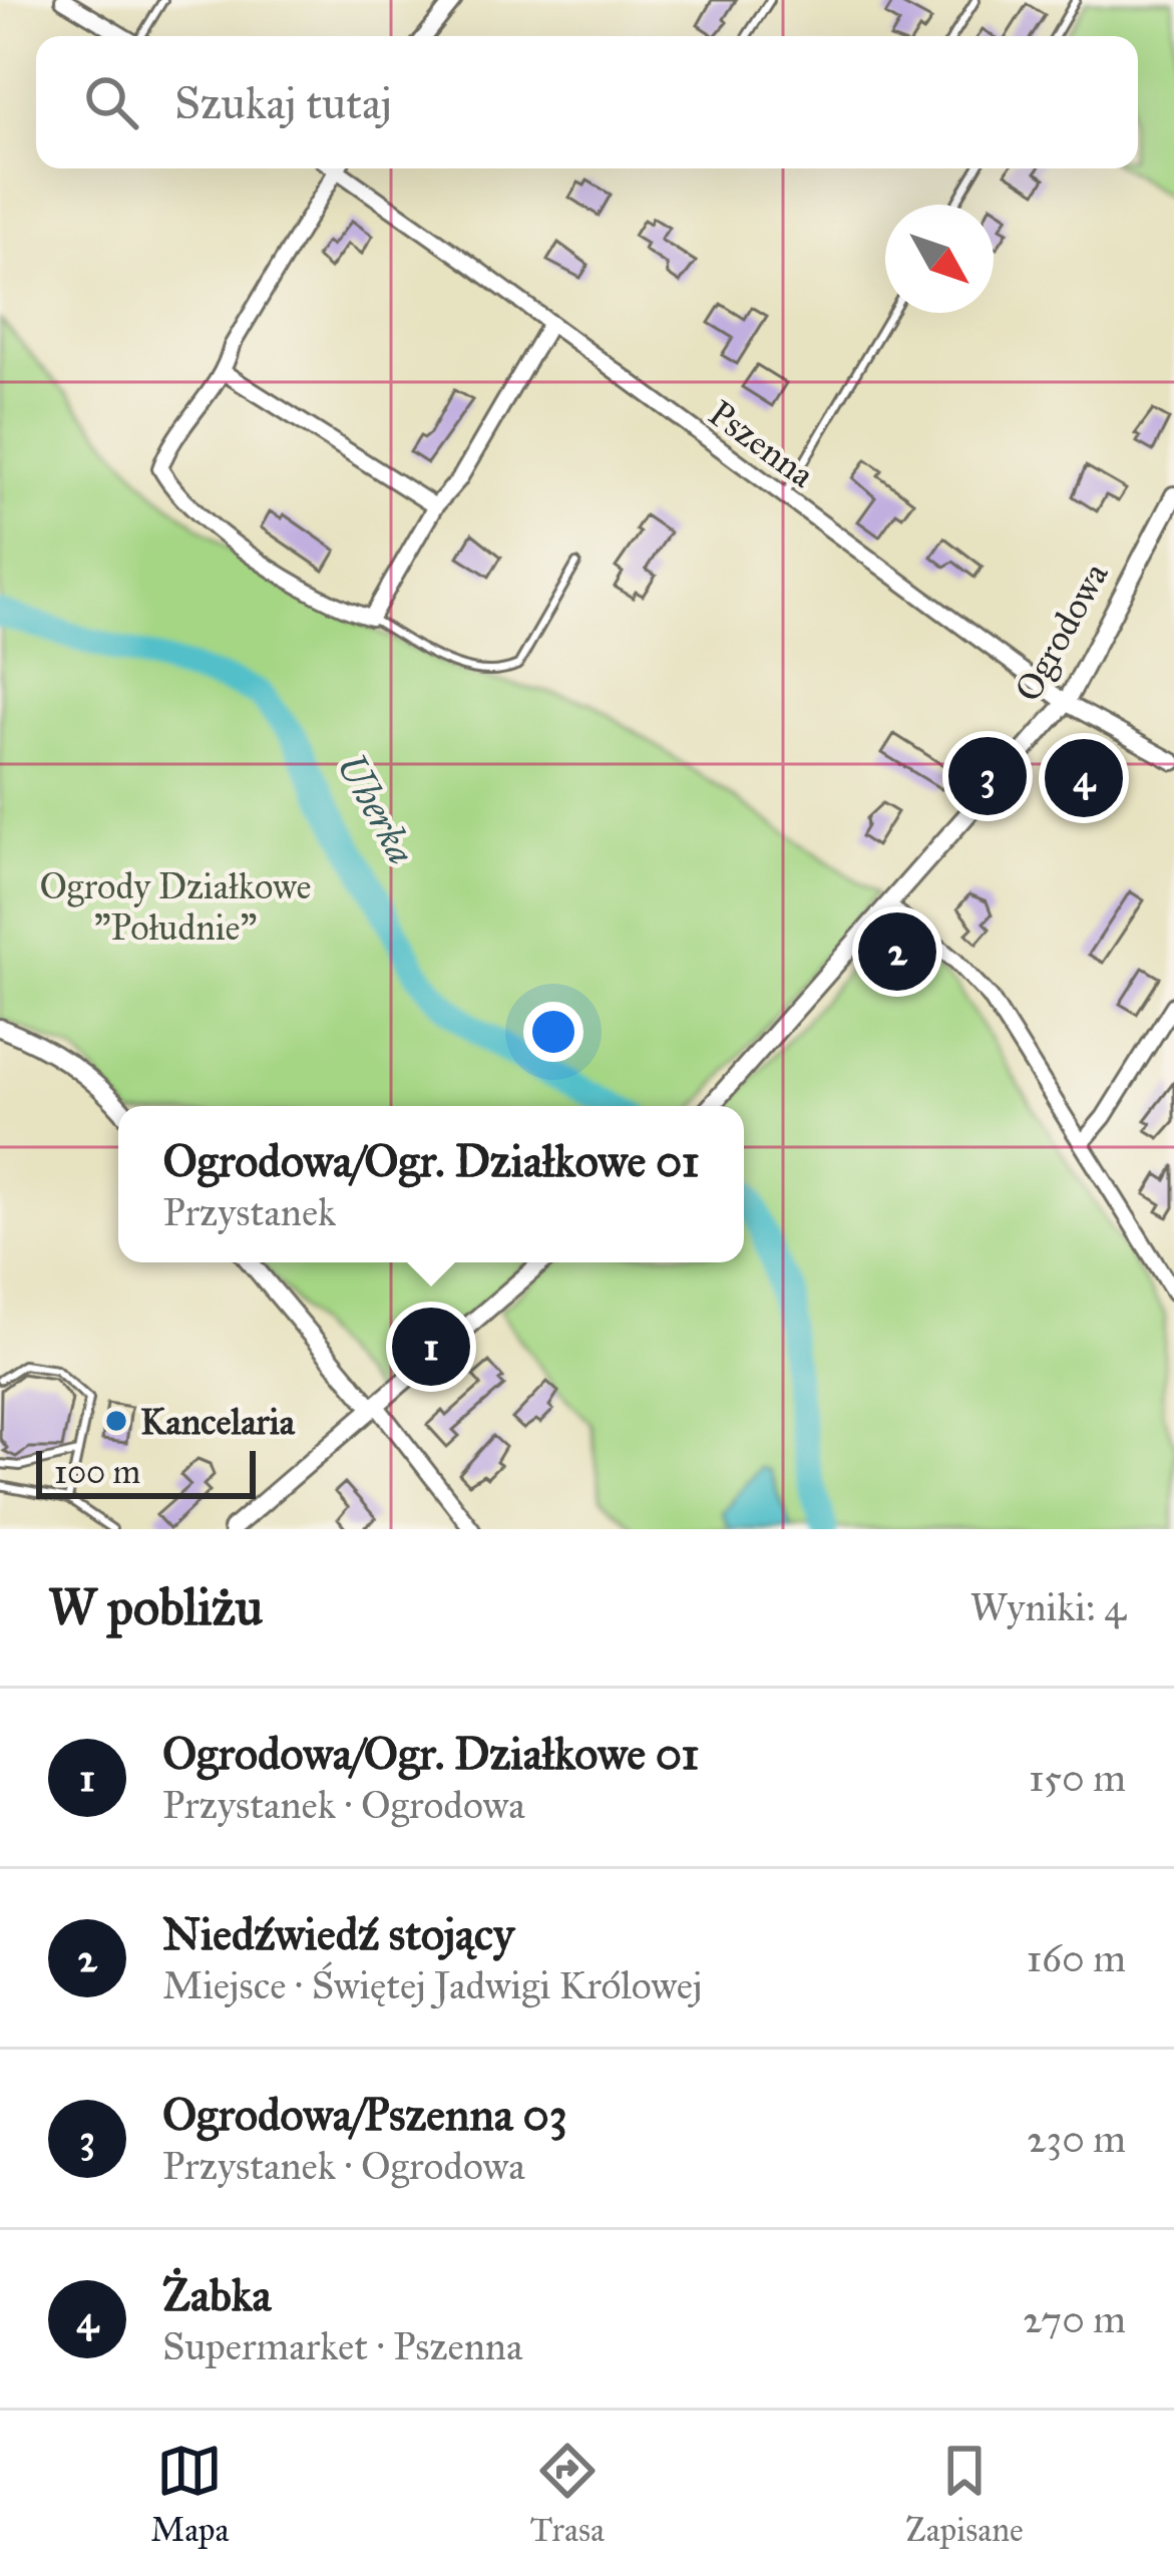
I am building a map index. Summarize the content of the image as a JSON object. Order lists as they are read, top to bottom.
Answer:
{
  "streets": {
    "street": ["Pszenna", "Ogrodowa"]
  },
  "crossings": [
    ["Pszenna", "Ogrodowa"]
  ],
  "water": ["Uherka"],
  "parks": ["Ogrody Działkowe \"Południe\""],
  "places": ["Kancelaria"],
  "scale_bar": "100 m",
  "north": "bottom right",
  "page": {
    "search": "Szukaj tutaj",
    "pins": [
      "3",
      "4",
      "2",
      "1"
    ],
    "popup": ["Ogrodowa/Ogr. Działkowe 01", "Przystanek"],
    "scale": "100 m",
    "heading": ["W pobliżu", "Wyniki: 4"],
    "list": [
      {
        "mark": "1",
        "name": "Ogrodowa/Ogr. Działkowe 01",
        "note": "Przystanek · Ogrodowa",
        "value": "150 m"
      },
      {
        "mark": "2",
        "name": "Niedźwiedź stojący",
        "note": "Miejsce · Świętej Jadwigi Królowej",
        "value": "160 m"
      },
      {
        "mark": "3",
        "name": "Ogrodowa/Pszenna 03",
        "note": "Przystanek · Ogrodowa",
        "value": "230 m"
      },
      {
        "mark": "4",
        "name": "Żabka",
        "note": "Supermarket · Pszenna",
        "value": "270 m"
      }
    ],
    "nav": ["Mapa", "Trasa", "Zapisane"]
  }
}
